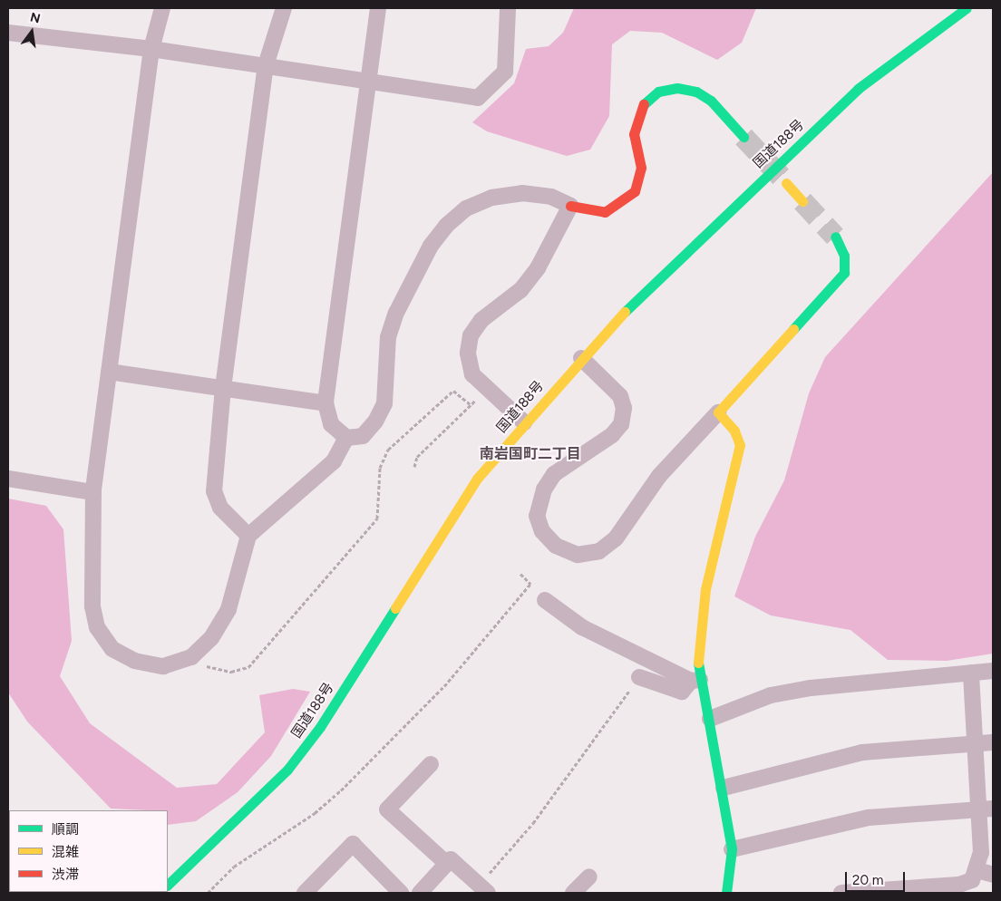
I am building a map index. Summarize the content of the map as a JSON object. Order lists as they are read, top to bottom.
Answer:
{
  "streets": {
    "main road": ["国道188号"]
  },
  "districts": ["南岩国町二丁目"],
  "legend": ["順調", "混雑", "渋滞"],
  "scale_bar": "20 m",
  "north": "top"
}
